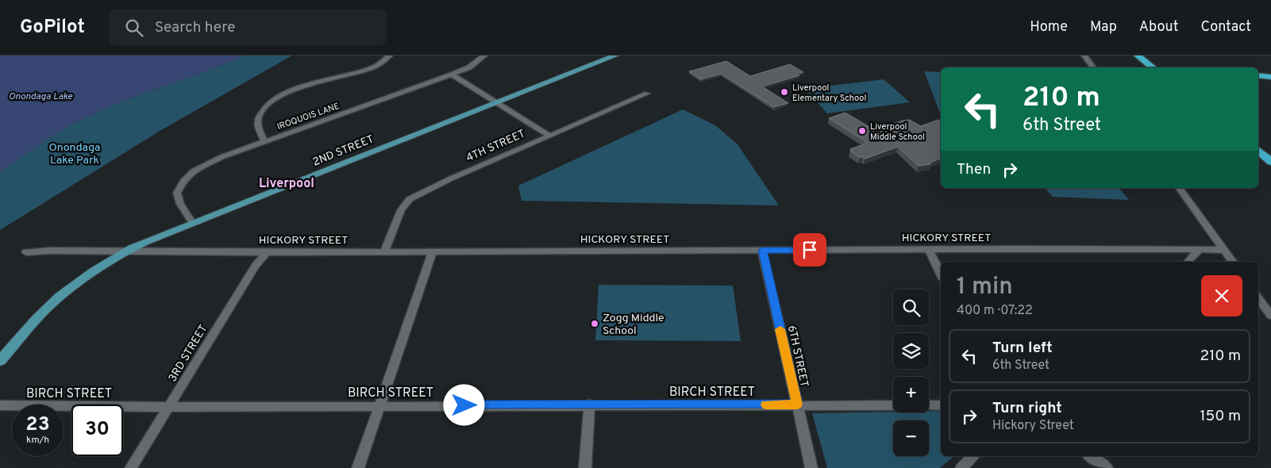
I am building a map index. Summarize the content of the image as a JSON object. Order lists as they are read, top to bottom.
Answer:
{
  "streets": {
    "main road": ["2ND STREET"],
    "street": [
      "IROQUOIS LANE",
      "4TH STREET",
      "HICKORY STREET",
      "3RD STREET",
      "6TH STREET",
      "BIRCH STREET"
    ]
  },
  "crossings": [
    ["IROQUOIS LANE", "2ND STREET"],
    ["4TH STREET", "HICKORY STREET"],
    ["2ND STREET", "HICKORY STREET"],
    ["HICKORY STREET", "3RD STREET"],
    ["HICKORY STREET", "6TH STREET"],
    ["3RD STREET", "BIRCH STREET"],
    ["6TH STREET", "BIRCH STREET"]
  ],
  "districts": ["Liverpool"],
  "water": ["Onondaga Lake"],
  "parks": ["Onondaga Lake Park"],
  "places": ["Liverpool Elementary School", "Liverpool Middle School", "Zogg Middle School"],
  "page": {
    "header": "GoPilot",
    "search": "Search here",
    "nav": [
      "Home",
      "Map",
      "About",
      "Contact"
    ],
    "turn": ["210 m", "6th Street"],
    "then": "Then",
    "heading": ["1 min", "400 m · 07:22"],
    "map_buttons": ["+", "−"],
    "list": [
      {
        "name": "Turn left",
        "note": "6th Street",
        "value": "210 m"
      },
      {
        "name": "Turn right",
        "note": "Hickory Street",
        "value": "150 m"
      }
    ],
    "speed": "23 km/h",
    "limit": "30"
  }
}
